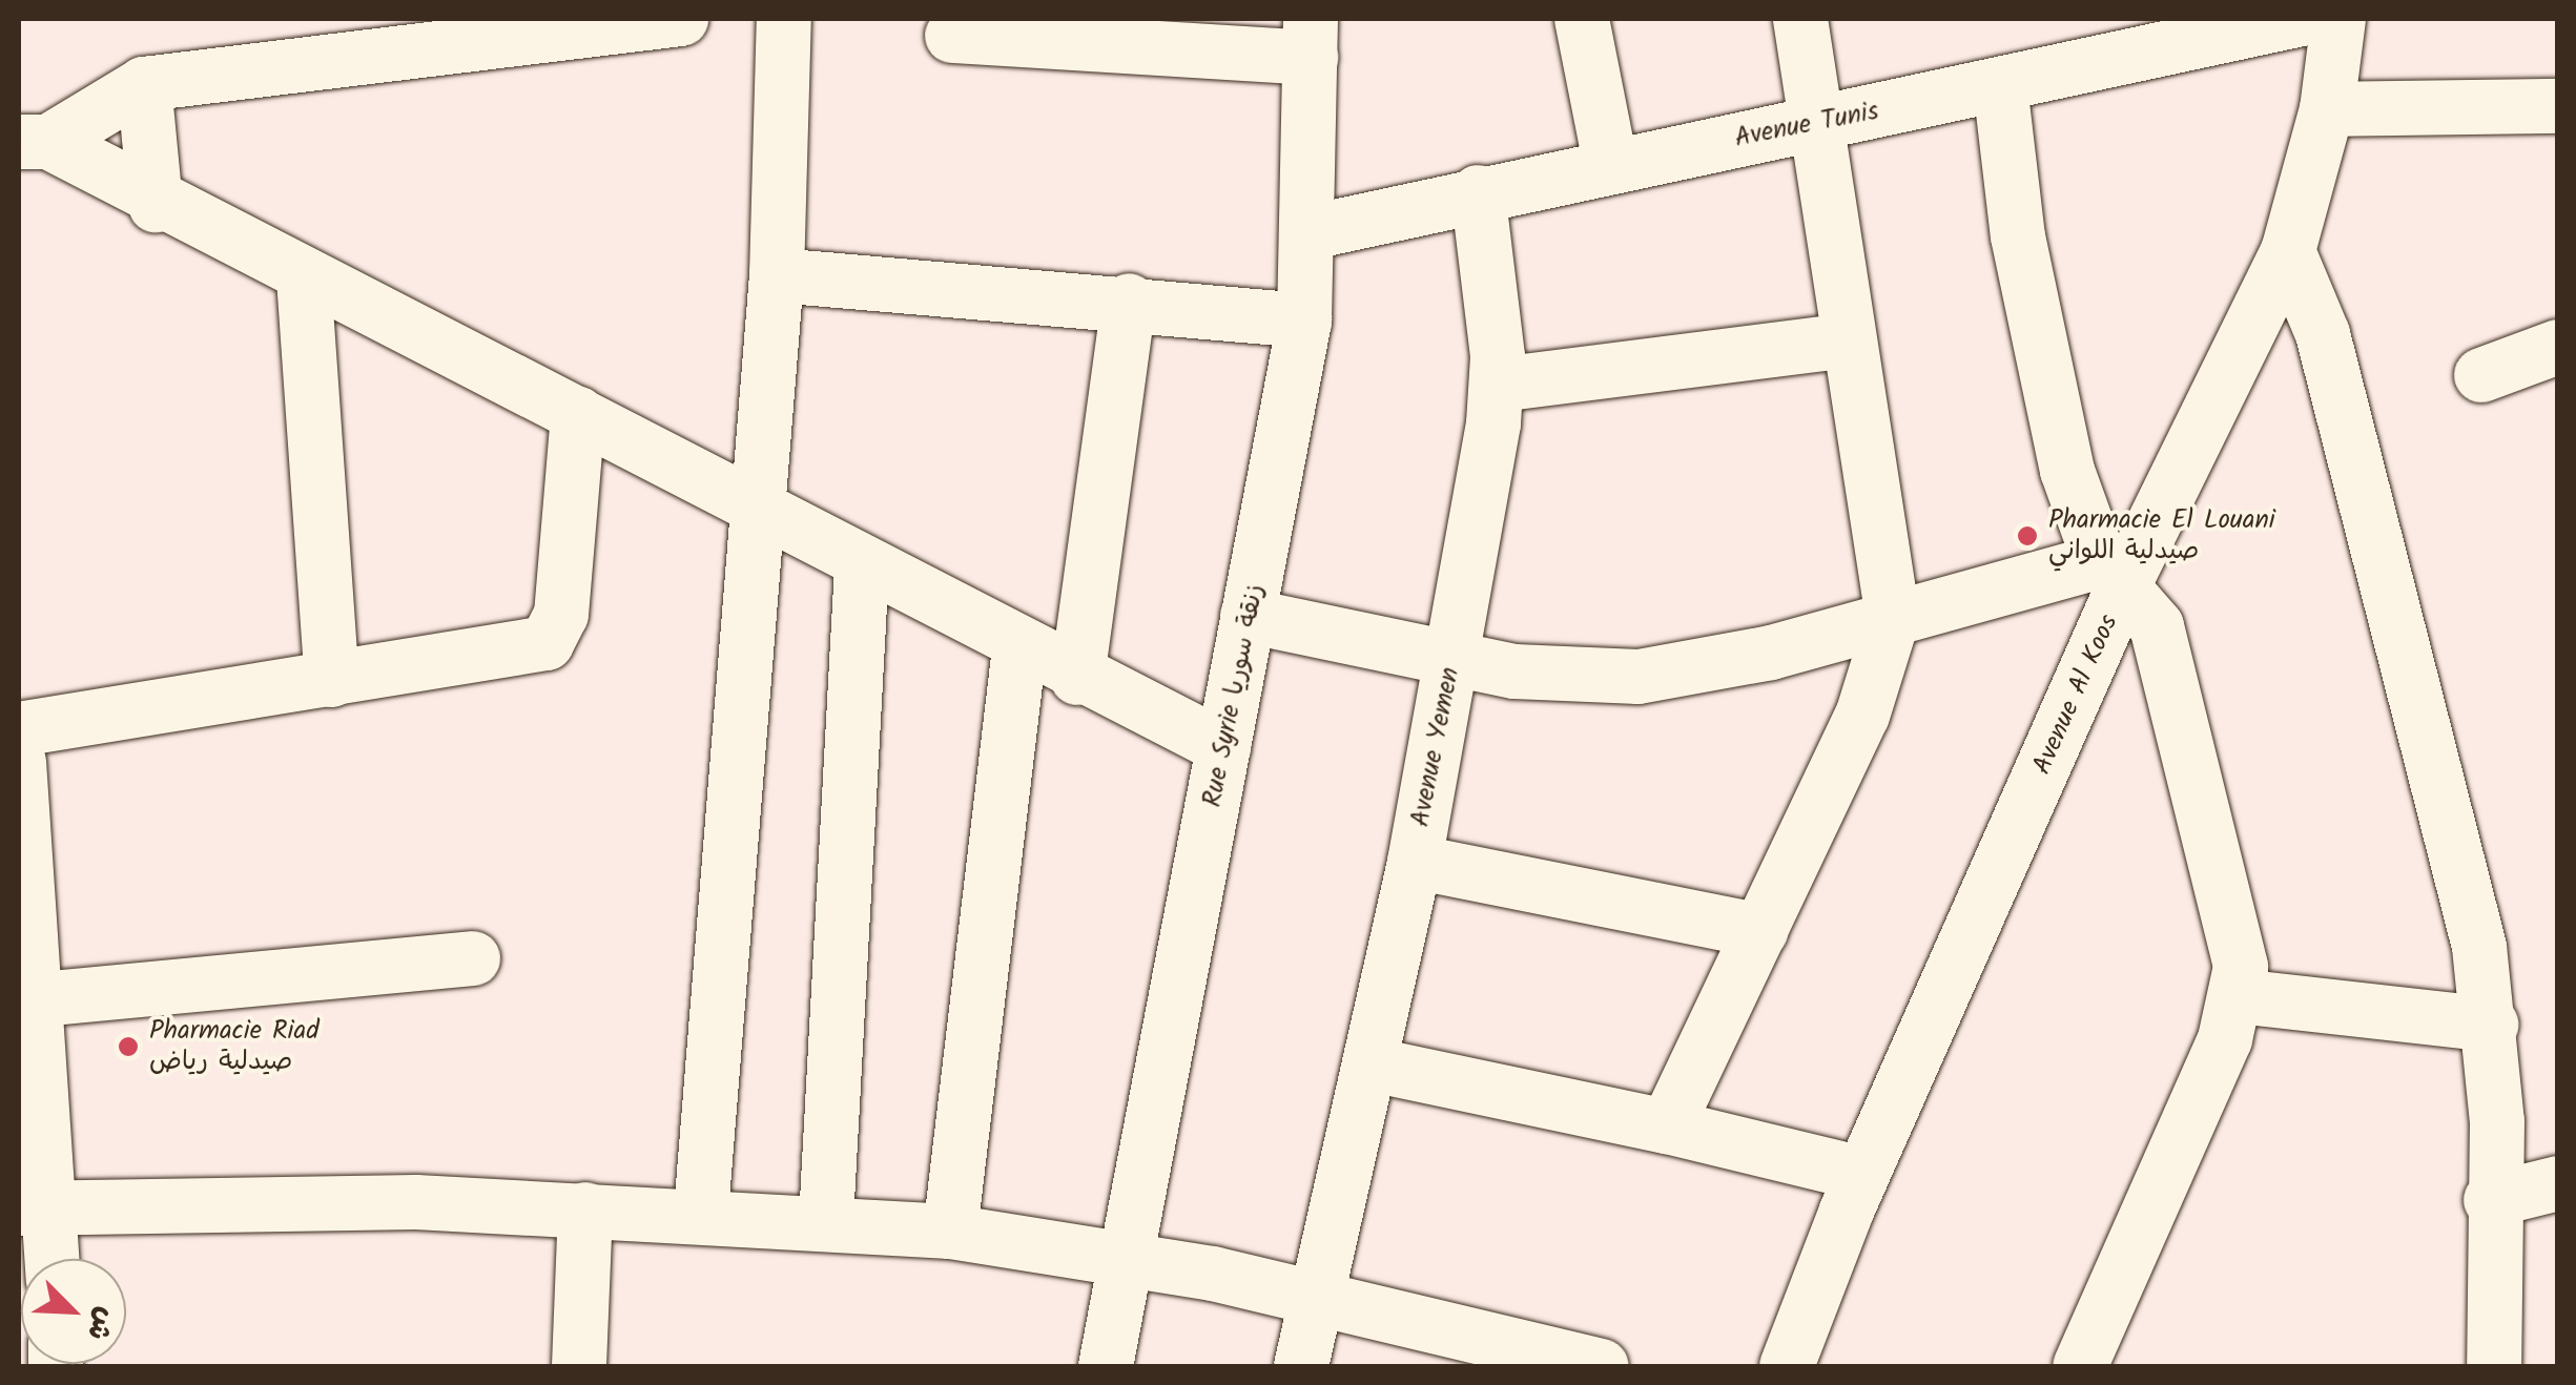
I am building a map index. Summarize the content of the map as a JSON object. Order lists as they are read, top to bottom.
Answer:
{
  "streets": {
    "street": [
      "Avenue Tunis",
      "Avenue Al Koos",
      "Rue Syrie زنقة سوريا",
      "Avenue Yemen"
    ]
  },
  "crossings": [
    ["Avenue Tunis", "Rue Syrie زنقة سوريا"],
    ["Avenue Tunis", "Avenue Yemen"]
  ],
  "places": ["Pharmacie El Louani صيدلية اللواني", "Pharmacie Riad صيدلية رياض"],
  "north": "bottom right"
}
